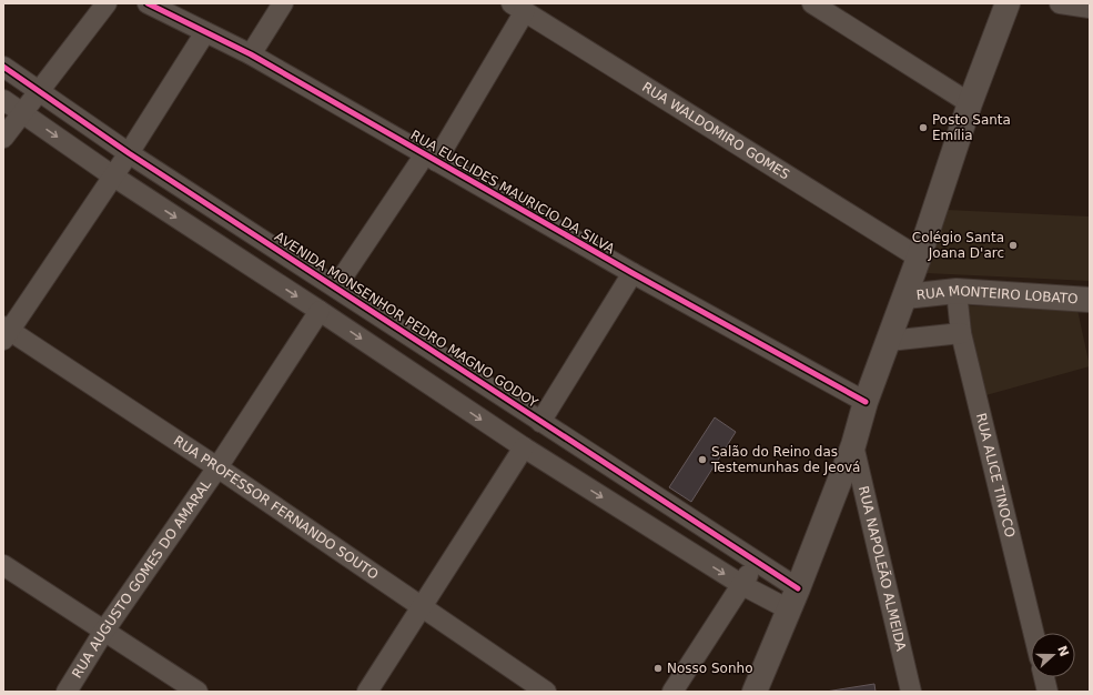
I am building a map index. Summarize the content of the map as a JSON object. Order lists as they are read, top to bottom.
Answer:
{
  "streets": {
    "street": [
      "RUA WALDOMIRO GOMES",
      "RUA EUCLIDES MAURICIO DA SILVA",
      "RUA MONTEIRO LOBATO",
      "AVENIDA MONSENHOR PEDRO MAGNO GODOY",
      "RUA ALICE TINOCO",
      "RUA PROFESSOR FERNANDO SOUTO",
      "RUA NAPOLEÃO ALMEIDA",
      "RUA AUGUSTO GOMES DO AMARAL"
    ]
  },
  "crossings": [
    ["RUA MONTEIRO LOBATO", "RUA ALICE TINOCO"],
    ["RUA PROFESSOR FERNANDO SOUTO", "RUA AUGUSTO GOMES DO AMARAL"]
  ],
  "places": [
    "Posto Santa Emília",
    "Colégio Santa Joana D'arc",
    "Salão do Reino das Testemunhas de Jeová",
    "Nosso Sonho"
  ],
  "north": "right"
}
